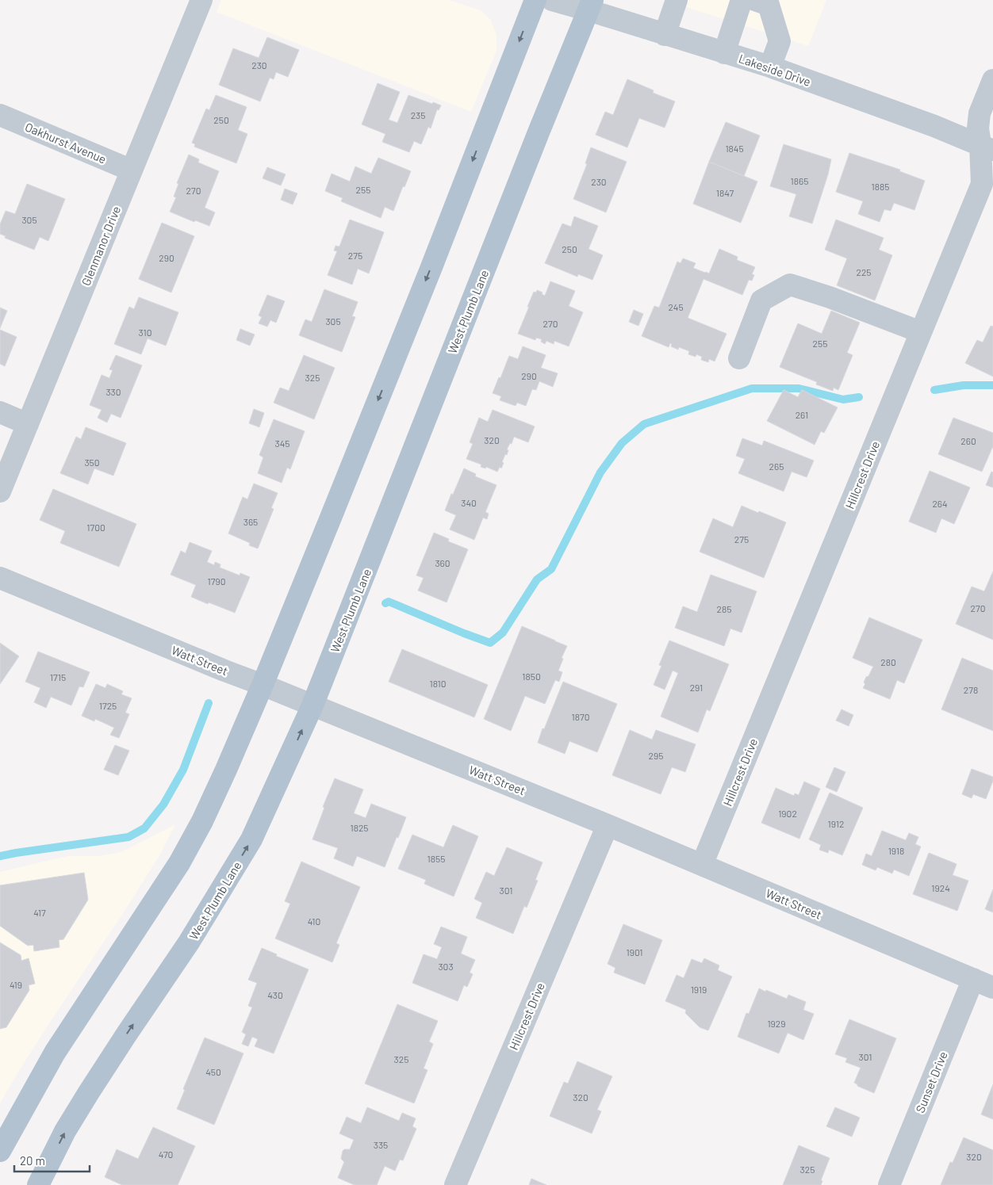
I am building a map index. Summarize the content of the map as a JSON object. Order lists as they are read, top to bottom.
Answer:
{
  "streets": {
    "main road": ["West Plumb Lane"],
    "street": [
      "Lakeside Drive",
      "Oakhurst Avenue",
      "Glenmanor Drive",
      "Hillcrest Drive",
      "Watt Street",
      "Sunset Drive"
    ]
  },
  "crossings": [
    ["Lakeside Drive", "West Plumb Lane"],
    ["Lakeside Drive", "Hillcrest Drive"],
    ["Oakhurst Avenue", "Glenmanor Drive"],
    ["West Plumb Lane", "Watt Street"],
    ["Hillcrest Drive", "Watt Street"],
    ["Watt Street", "Sunset Drive"]
  ],
  "house_numbers": [
    "230",
    "235",
    "250",
    "1845",
    "1865",
    "230",
    "1885",
    "255",
    "270",
    "1847",
    "305",
    "250",
    "275",
    "290",
    "225",
    "245",
    "305",
    "270",
    "310",
    "255",
    "290",
    "325",
    "330",
    "261",
    "320",
    "260",
    "345",
    "350",
    "265",
    "340",
    "264",
    "365",
    "1700",
    "275",
    "360",
    "1790",
    "270",
    "285",
    "280",
    "1850",
    "1715",
    "1810",
    "291",
    "278",
    "1725",
    "1870",
    "295",
    "1902",
    "1912",
    "1825",
    "1918",
    "1855",
    "1924",
    "301",
    "417",
    "410",
    "1901",
    "303",
    "419",
    "1919",
    "430",
    "1929",
    "301",
    "325",
    "450",
    "320",
    "335",
    "470",
    "320",
    "325"
  ],
  "scale_bar": "20 m"
}
